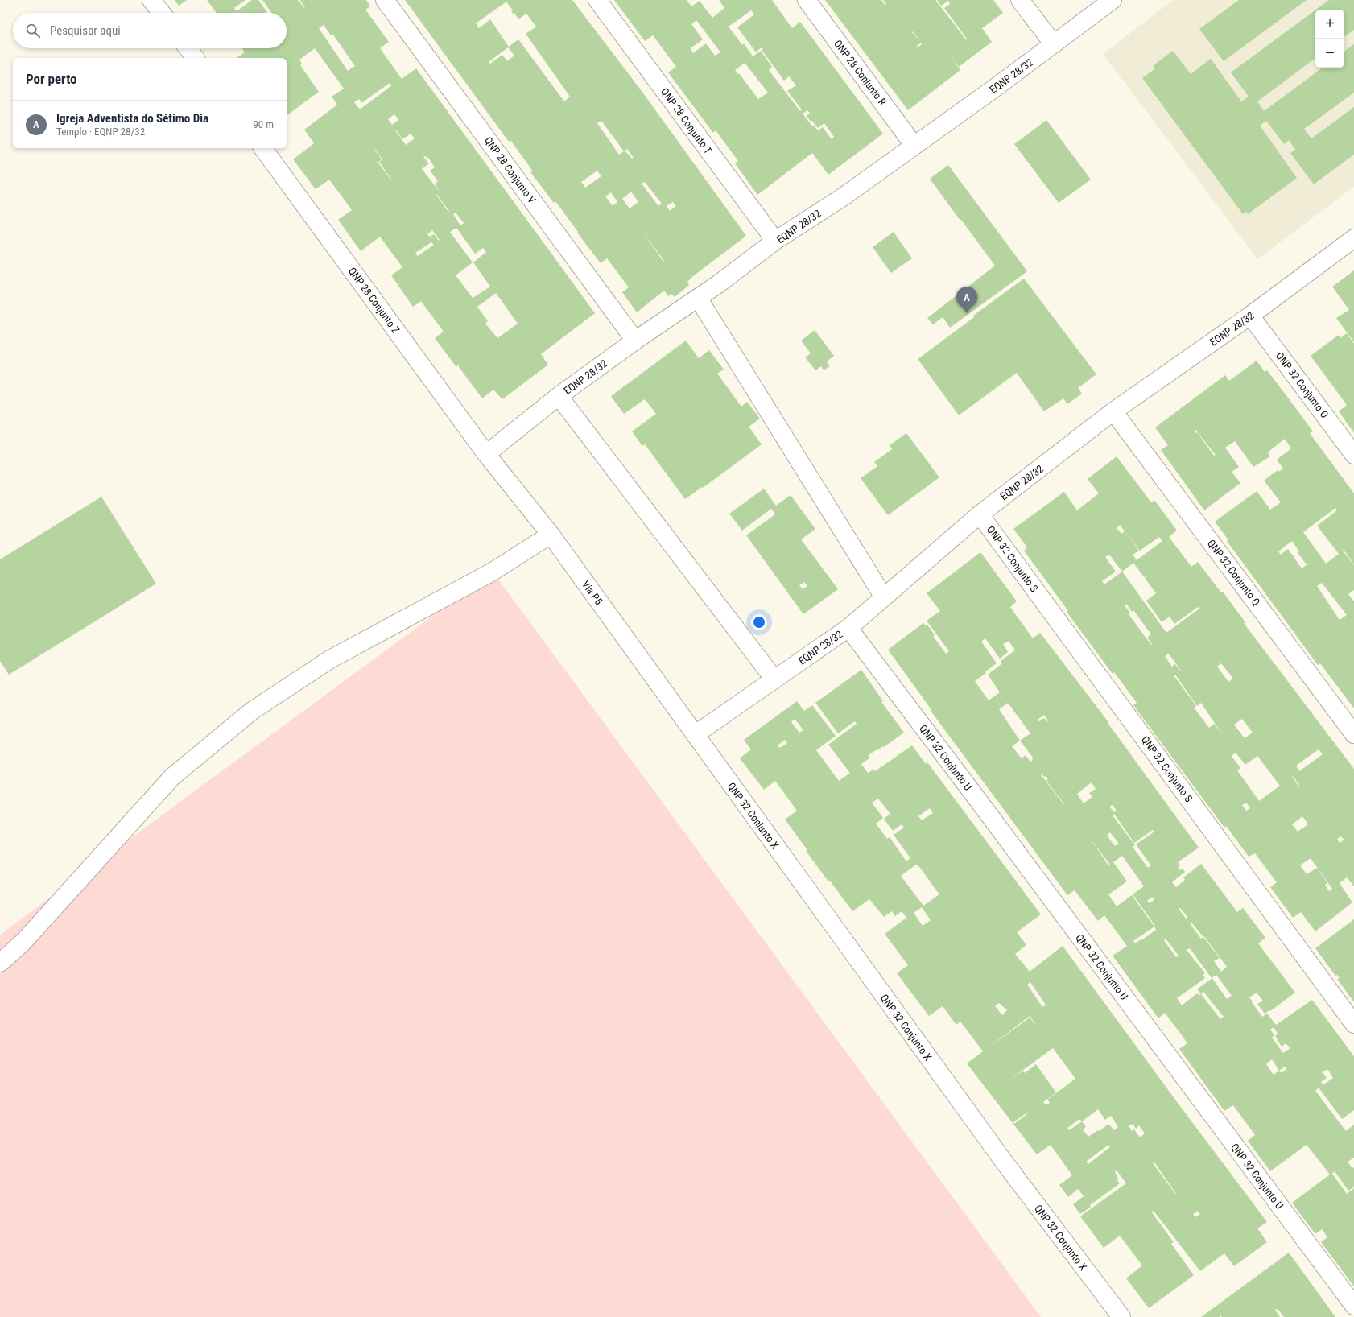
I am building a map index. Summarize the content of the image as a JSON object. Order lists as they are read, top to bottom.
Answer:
{
  "streets": {
    "street": [
      "QNP 28 Conjunto R",
      "EQNP 28/32",
      "QNP 28 Conjunto T",
      "QNP 28 Conjunto V",
      "QNP 28 Conjunto Z",
      "QNP 32 Conjunto O",
      "QNP 32 Conjunto S",
      "QNP 32 Conjunto Q",
      "Via P5",
      "QNP 32 Conjunto U",
      "QNP 32 Conjunto X"
    ]
  },
  "crossings": [
    ["QNP 28 Conjunto R", "EQNP 28/32"],
    ["EQNP 28/32", "QNP 28 Conjunto T"],
    ["EQNP 28/32", "QNP 28 Conjunto V"],
    ["EQNP 28/32", "QNP 28 Conjunto Z"],
    ["EQNP 28/32", "QNP 32 Conjunto O"],
    ["EQNP 28/32", "QNP 32 Conjunto S"],
    ["EQNP 28/32", "QNP 32 Conjunto Q"],
    ["EQNP 28/32", "Via P5"],
    ["EQNP 28/32", "QNP 32 Conjunto U"],
    ["EQNP 28/32", "QNP 32 Conjunto X"],
    ["QNP 28 Conjunto Z", "Via P5"],
    ["Via P5", "QNP 32 Conjunto X"]
  ],
  "page": {
    "map_buttons": ["+", "−"],
    "search": "Pesquisar aqui",
    "heading": "Por perto",
    "list": [
      {
        "mark": "A",
        "name": "Igreja Adventista do Sétimo Dia",
        "note": "Templo · EQNP 28/32",
        "value": "90 m"
      }
    ],
    "pins": "A"
  }
}
